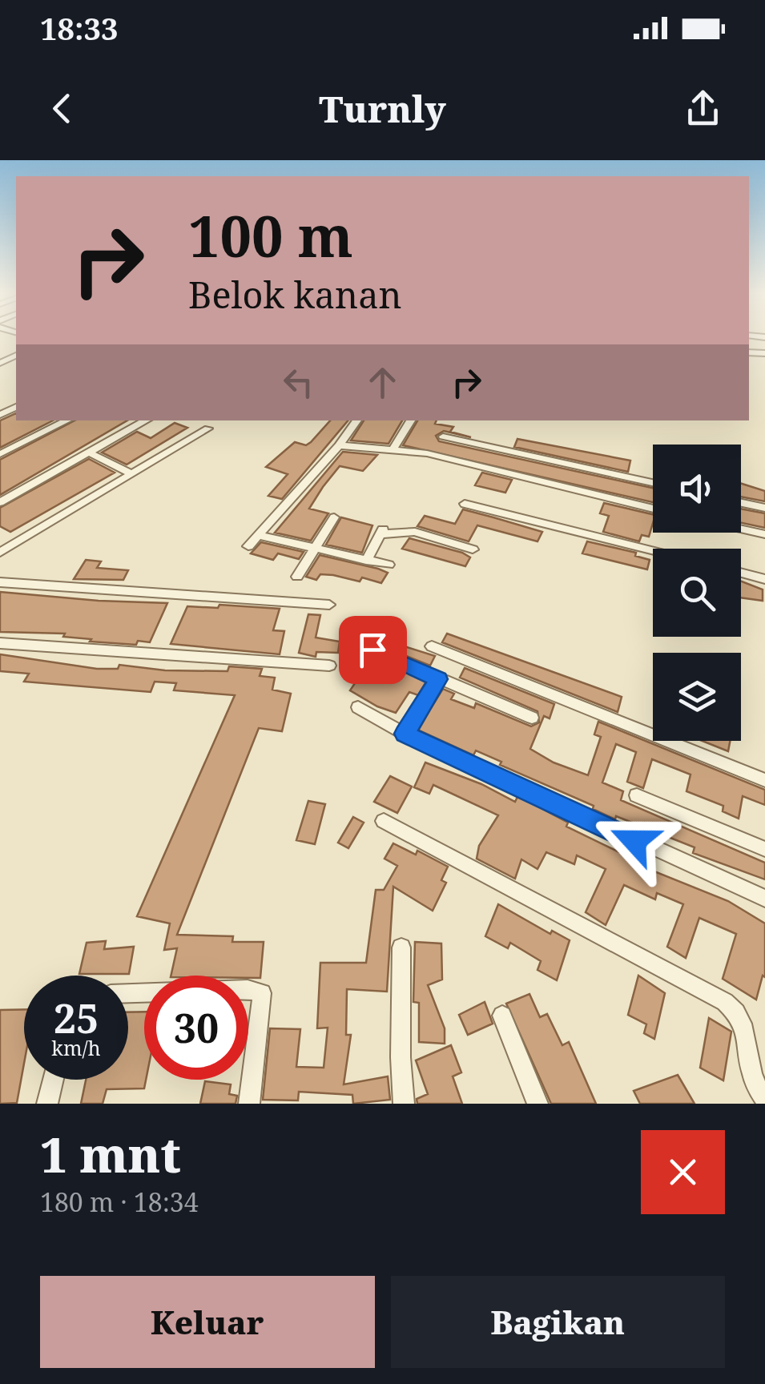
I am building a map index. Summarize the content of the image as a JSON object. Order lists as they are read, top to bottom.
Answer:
{
  "page": {
    "status": "18:33",
    "header": "Turnly",
    "turn": ["100 m", "Belok kanan"],
    "speed": "25 km/h",
    "limit": "30",
    "heading": ["1 mnt", "180 m · 18:34"],
    "buttons": ["Keluar", "Bagikan"]
  }
}
